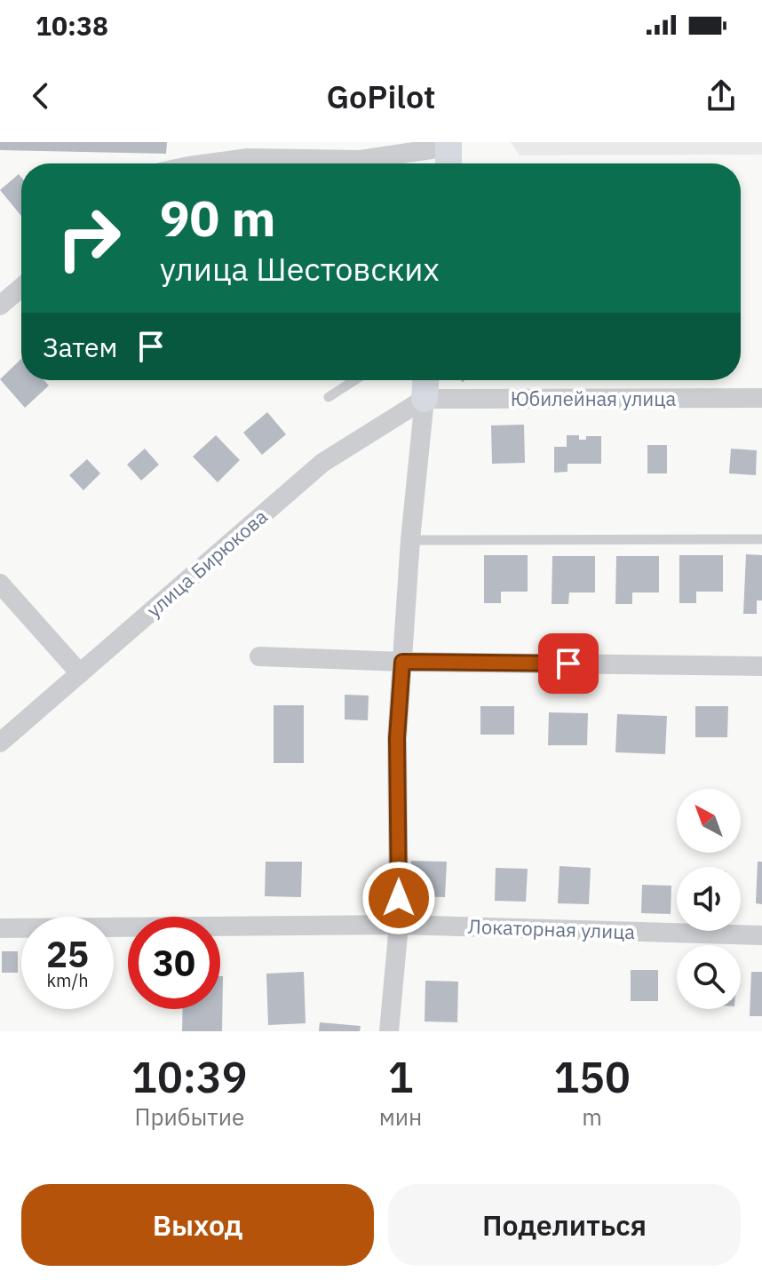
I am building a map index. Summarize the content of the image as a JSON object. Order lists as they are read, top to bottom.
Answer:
{
  "streets": {
    "street": ["Юбилейная улица", "улица Бирюкова", "Локаторная улица"]
  },
  "crossings": [
    ["Юбилейная улица", "улица Бирюкова"]
  ],
  "north": "top left",
  "page": {
    "status": "10:38",
    "header": "GoPilot",
    "turn": ["90 m", "улица Шестовских"],
    "then": "Затем",
    "speed": "25 km/h",
    "limit": "30",
    "eta": [
      "10:39",
      "Прибытие",
      "1",
      "мин",
      "150",
      "m"
    ],
    "buttons": ["Выход", "Поделиться"]
  }
}
